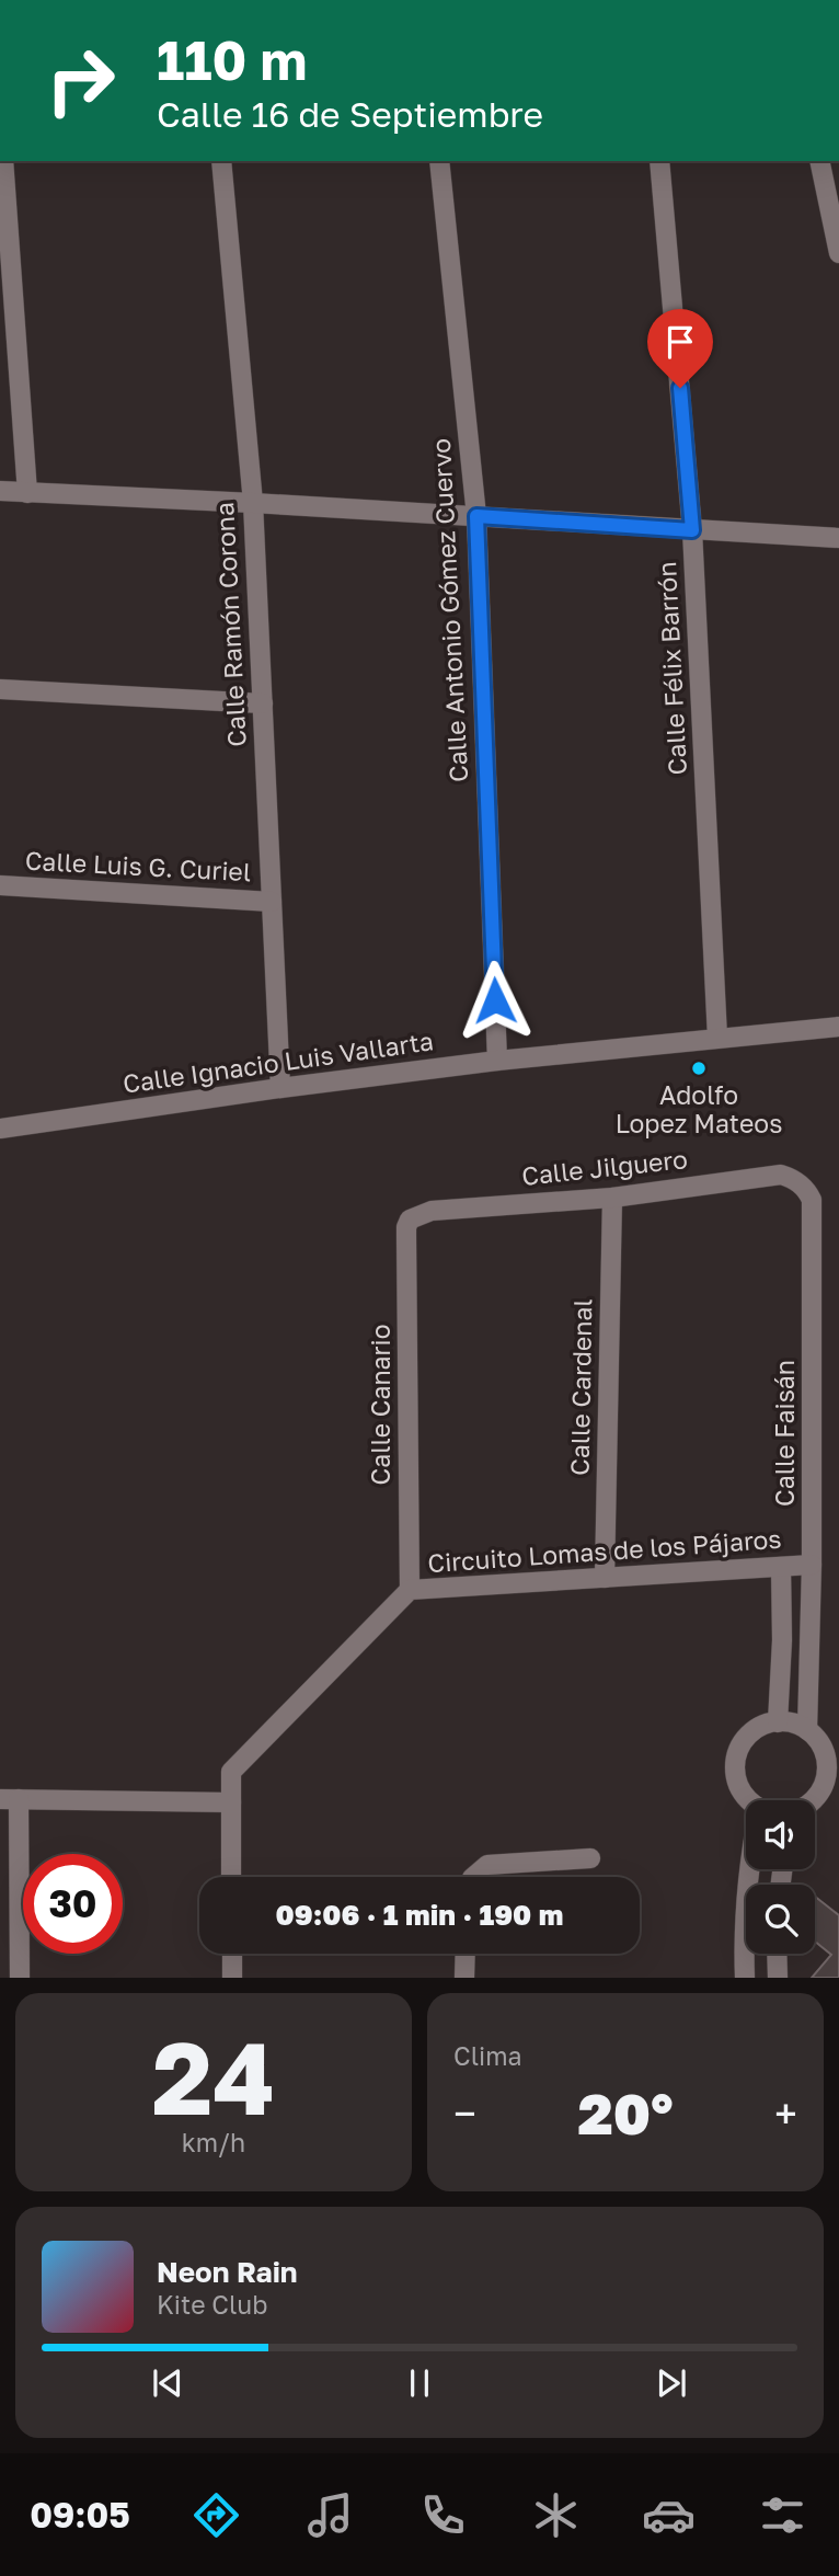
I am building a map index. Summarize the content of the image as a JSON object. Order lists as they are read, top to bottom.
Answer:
{
  "streets": {
    "street": [
      "Calle Antonio Gómez Cuervo",
      "Calle Ramón Corona",
      "Calle Félix Barrón",
      "Calle Luis G. Curiel",
      "Calle Ignacio Luis Vallarta",
      "Calle Jilguero",
      "Calle Cardenal",
      "Calle Canario",
      "Calle Faisán",
      "Circuito Lomas de los Pájaros"
    ]
  },
  "crossings": [
    ["Calle Antonio Gómez Cuervo", "Calle Ignacio Luis Vallarta"],
    ["Calle Ramón Corona", "Calle Luis G. Curiel"],
    ["Calle Ramón Corona", "Calle Ignacio Luis Vallarta"],
    ["Calle Félix Barrón", "Calle Ignacio Luis Vallarta"],
    ["Calle Jilguero", "Calle Cardenal"],
    ["Calle Jilguero", "Calle Canario"],
    ["Calle Jilguero", "Calle Faisán"],
    ["Calle Cardenal", "Circuito Lomas de los Pájaros"],
    ["Calle Canario", "Circuito Lomas de los Pájaros"],
    ["Calle Faisán", "Circuito Lomas de los Pájaros"]
  ],
  "places": ["Adolfo Lopez Mateos"],
  "page": {
    "turn": ["110 m", "Calle 16 de Septiembre"],
    "limit": "30",
    "trip": "09:06 · 1 min · 190 m",
    "tile": [
      ["24", "km/h"],
      "Clima"
    ],
    "heat": ["−", "20°", "+"],
    "song": ["Neon Rain", "Kite Club"],
    "tabs": "09:05"
  }
}
